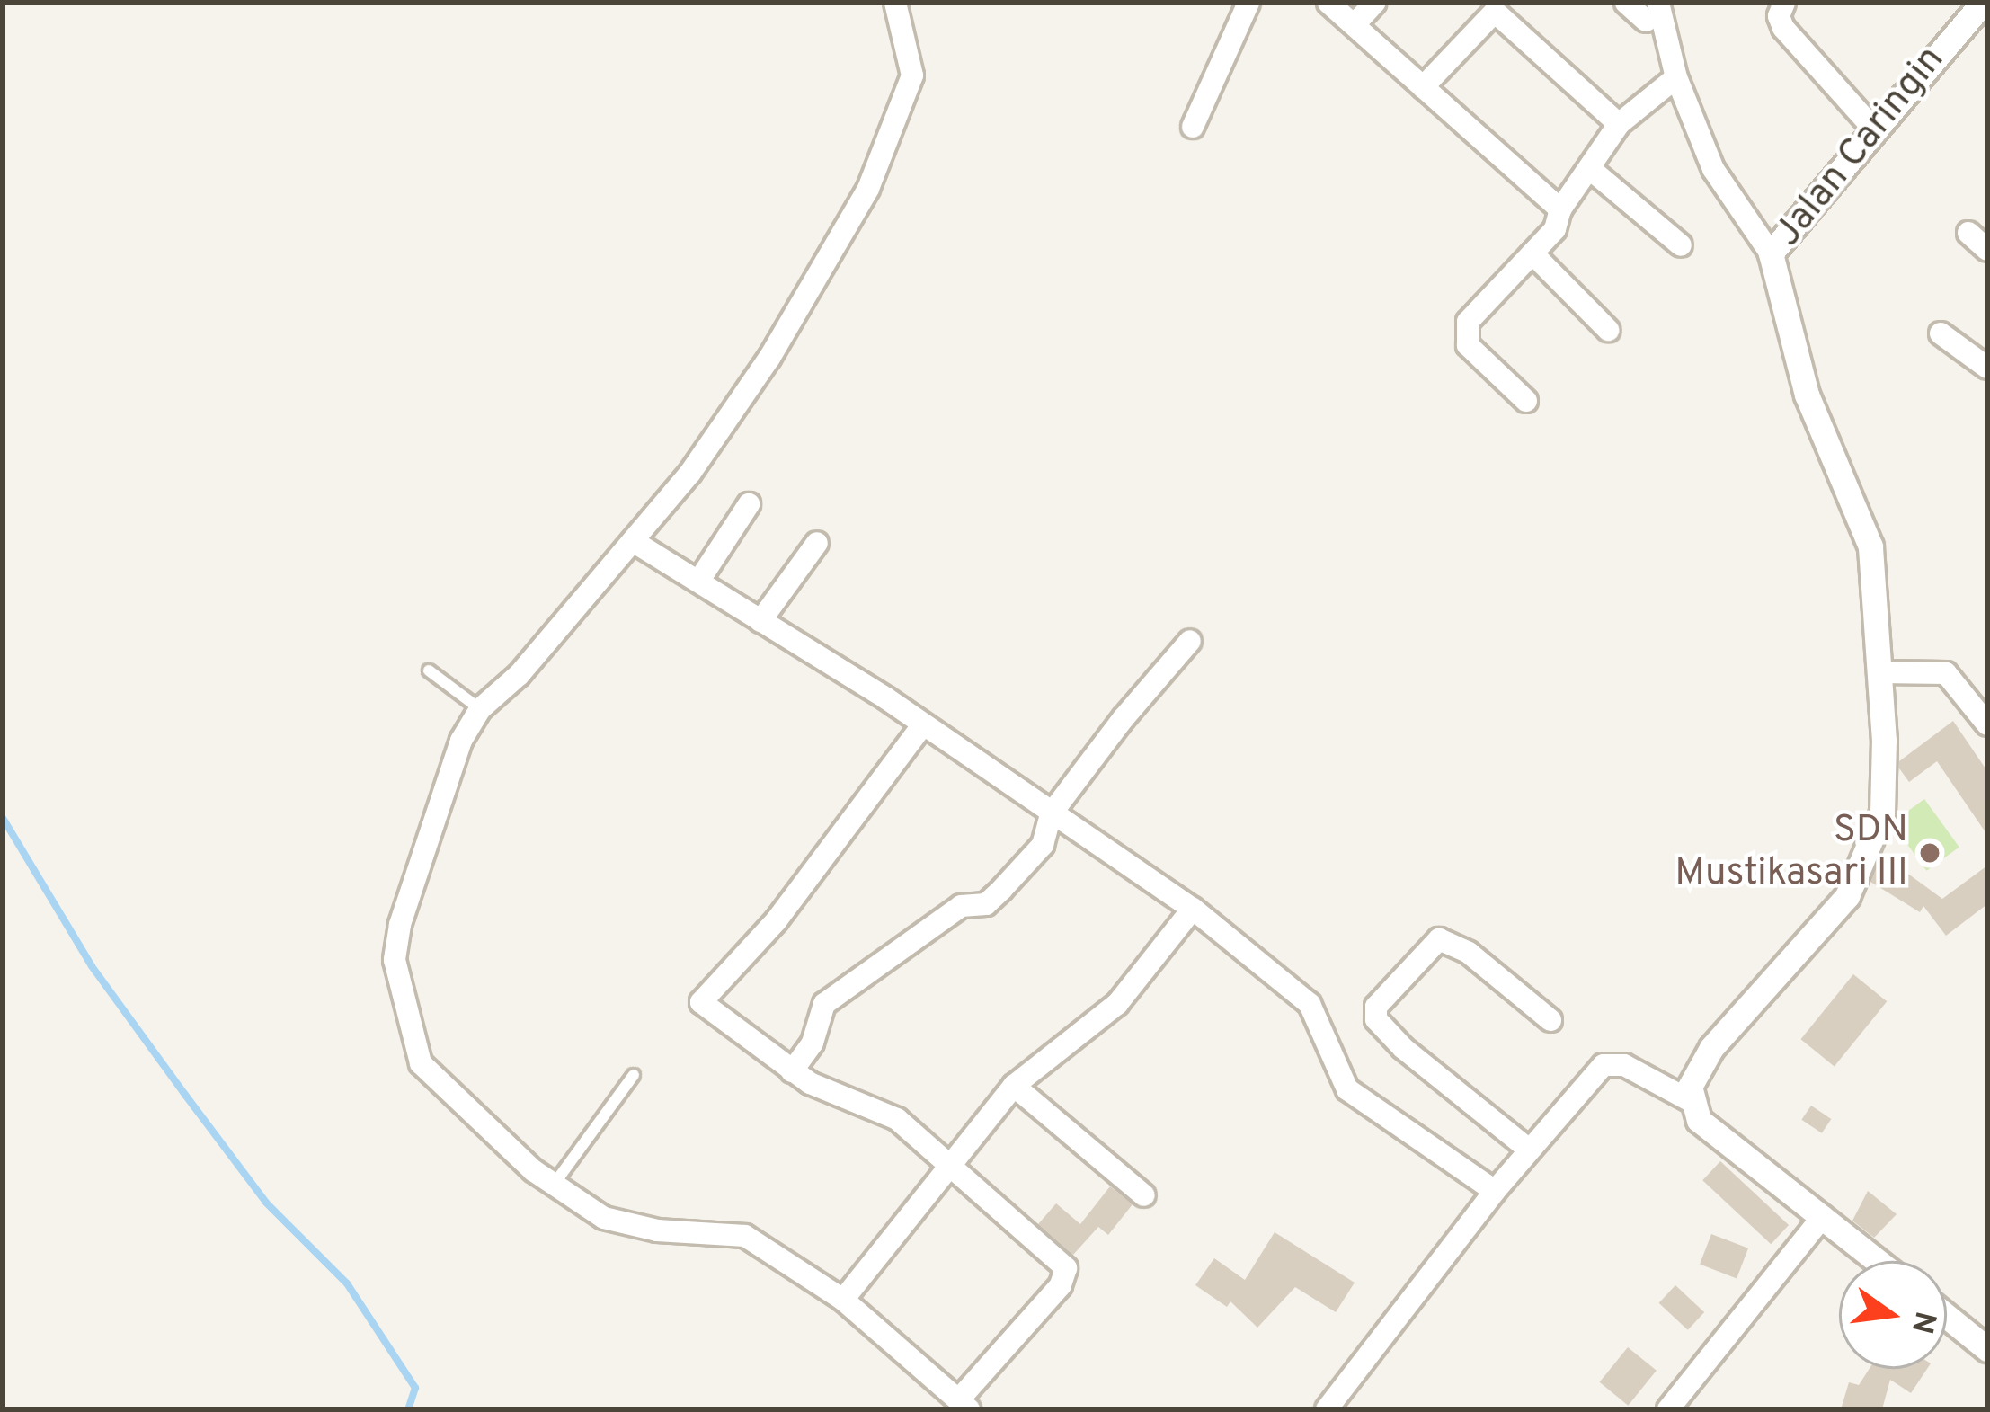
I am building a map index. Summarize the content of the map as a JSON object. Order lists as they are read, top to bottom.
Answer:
{
  "streets": {
    "street": ["Jalan Caringin"]
  },
  "places": ["SDN Mustikasari III"],
  "north": "right"
}
